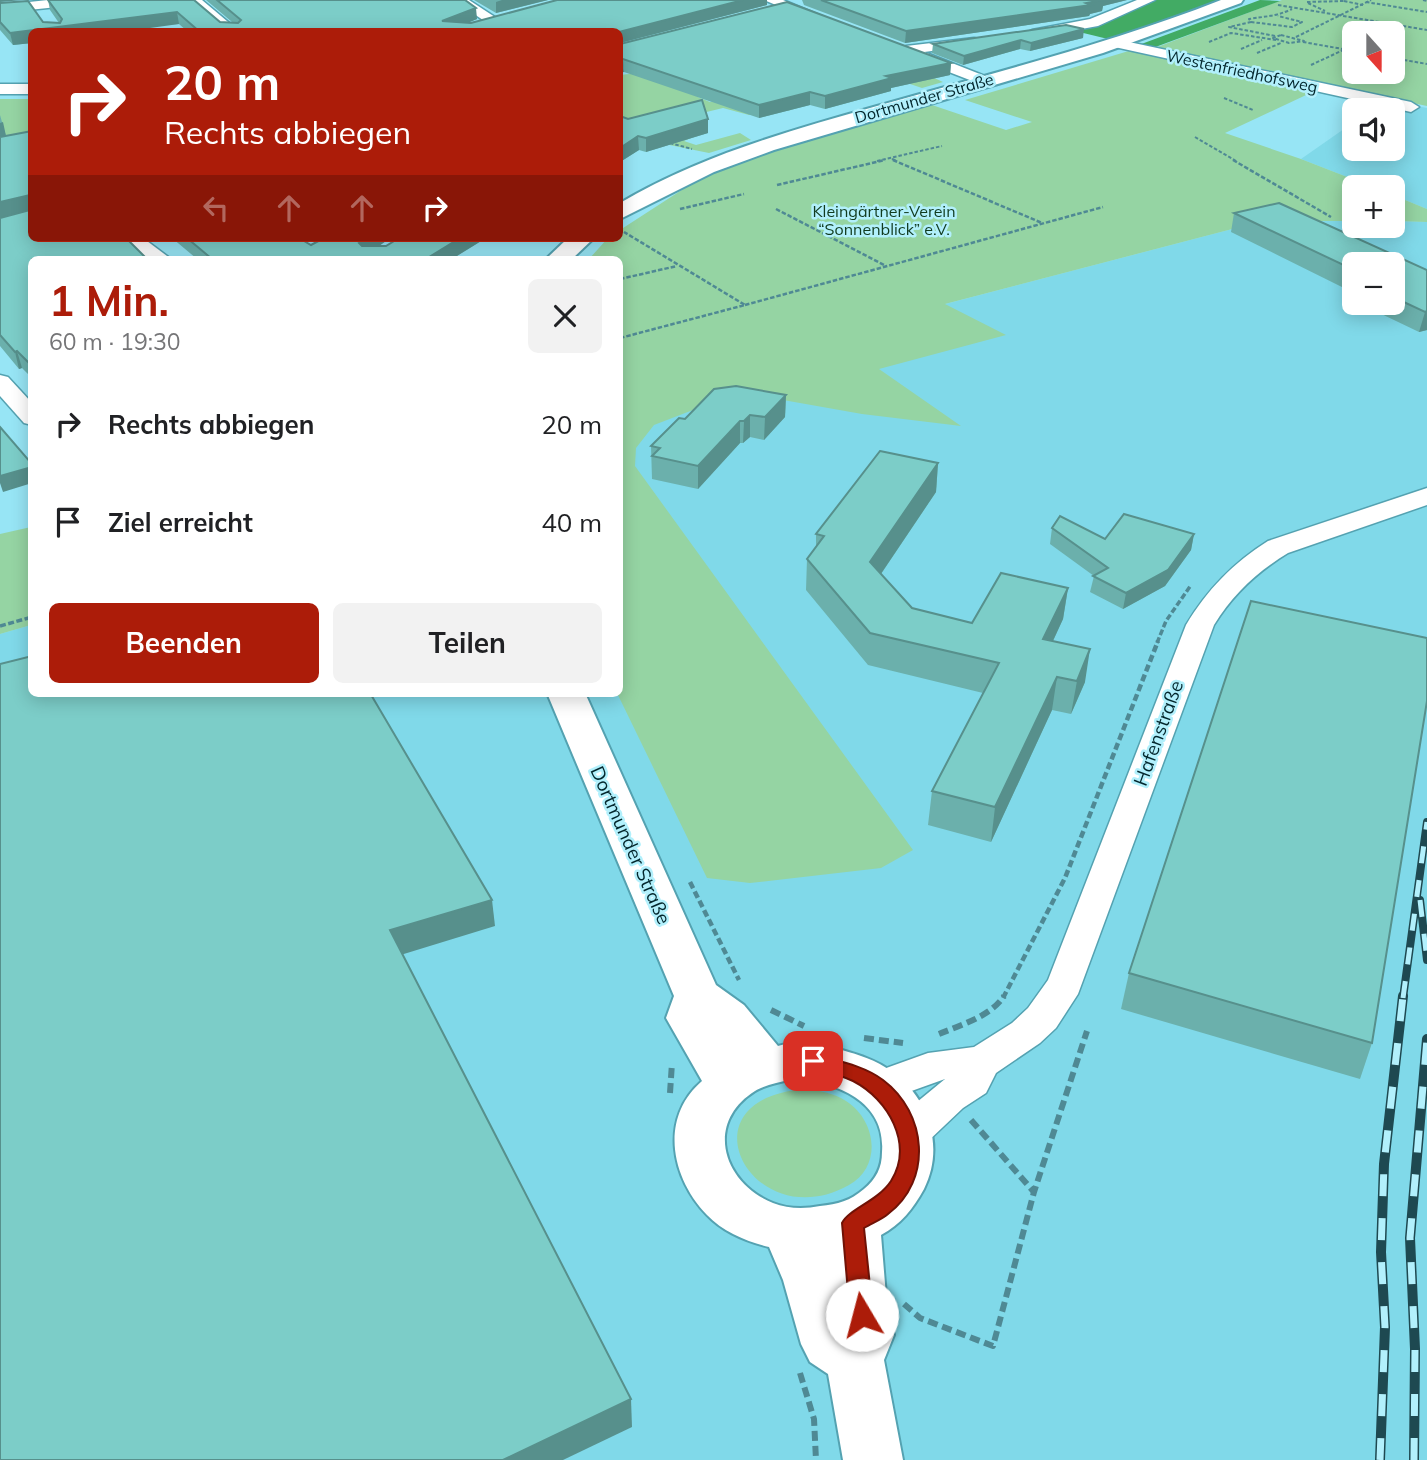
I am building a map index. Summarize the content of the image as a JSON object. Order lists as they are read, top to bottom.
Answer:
{
  "streets": {
    "main road": ["Dortmunder Straße"],
    "street": ["Westenfriedhofsweg", "Hafenstraße"]
  },
  "crossings": [
    ["Westenfriedhofsweg", "Dortmunder Straße"],
    ["Dortmunder Straße", "Hafenstraße"]
  ],
  "parks": ["Kleingärtner-Verein “Sonnenblick” e.V."],
  "north": "bottom",
  "page": {
    "map_buttons": ["+", "−"],
    "turn": ["20 m", "Rechts abbiegen"],
    "heading": ["1 Min.", "60 m · 19:30"],
    "list": [
      {
        "name": "Rechts abbiegen",
        "value": "20 m"
      },
      {
        "name": "Ziel erreicht",
        "value": "40 m"
      }
    ],
    "buttons": ["Beenden", "Teilen"]
  }
}
